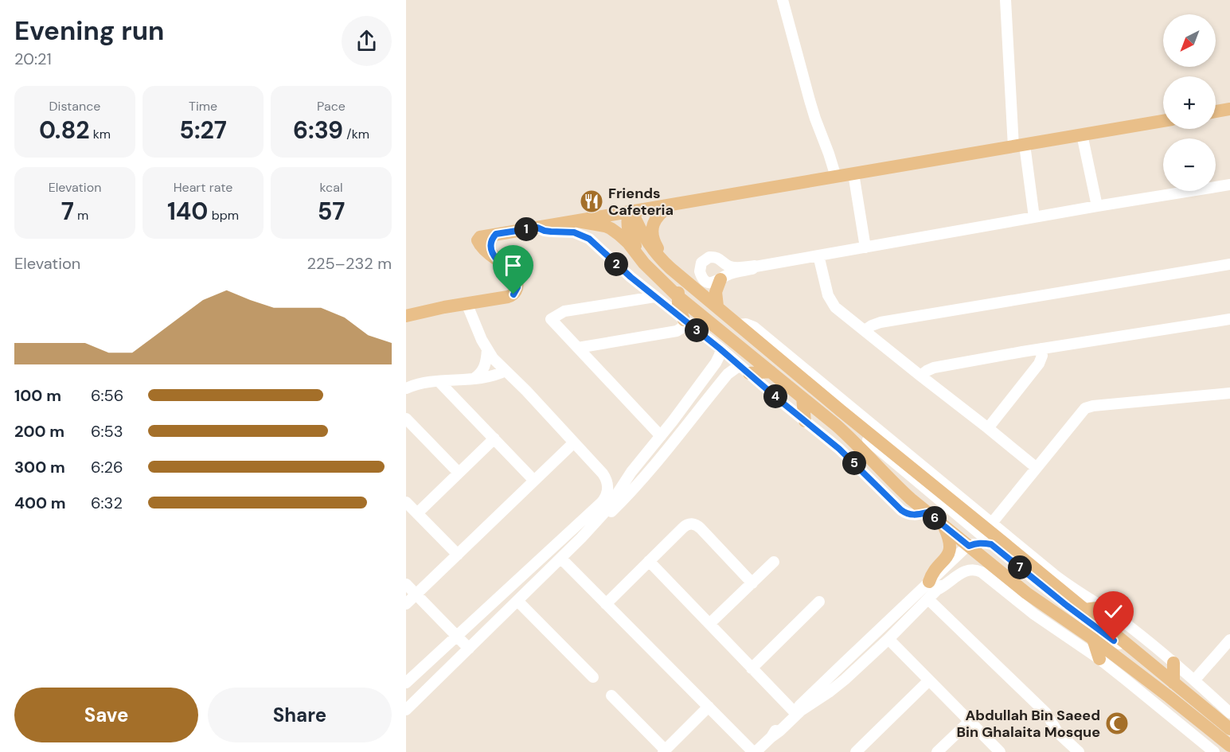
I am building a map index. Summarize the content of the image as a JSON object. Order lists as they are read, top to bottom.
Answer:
{
  "places": {
    "restaurant": ["Friends Cafeteria"],
    "mosque": ["Abdullah Bin Saeed Bin Ghalaita Mosque"]
  },
  "north": "bottom left",
  "page": {
    "heading": ["Evening run", "20:21"],
    "map_buttons": ["+", "−"],
    "stats": [
      ["Distance", "0.82 km"],
      ["Time", "5:27"],
      ["Pace", "6:39 /km"],
      ["Elevation", "7 m"],
      ["Heart rate", "140 bpm"],
      ["kcal", "57"]
    ],
    "pins": [
      "1",
      "2",
      "3",
      "4",
      "5",
      "6",
      "7"
    ],
    "chart": ["Elevation", "225–232 m"],
    "list": [
      {
        "name": "100 m",
        "note": "6:56"
      },
      {
        "name": "200 m",
        "note": "6:53"
      },
      {
        "name": "300 m",
        "note": "6:26"
      },
      {
        "name": "400 m",
        "note": "6:32"
      }
    ],
    "buttons": ["Save", "Share"]
  }
}
